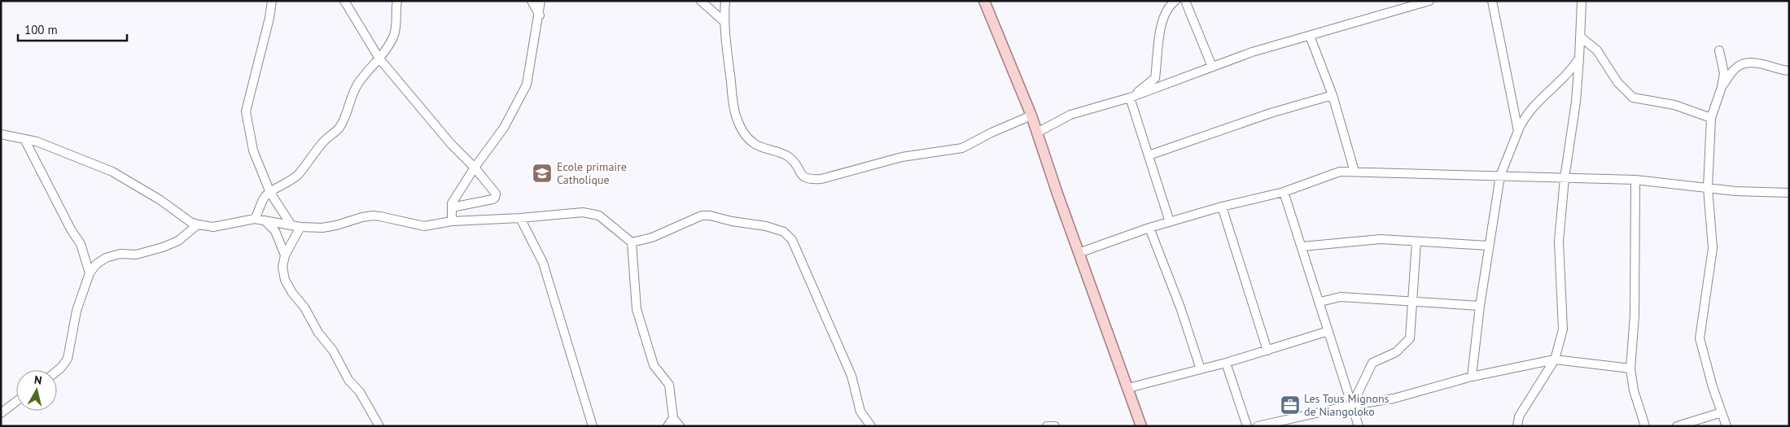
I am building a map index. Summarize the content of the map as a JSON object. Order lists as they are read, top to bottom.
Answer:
{
  "places": {
    "school or university": ["Ecole primaire Catholique"],
    "office": ["Les Tous Mignons de Niangoloko"]
  },
  "scale_bar": "100 m",
  "north": "top"
}
